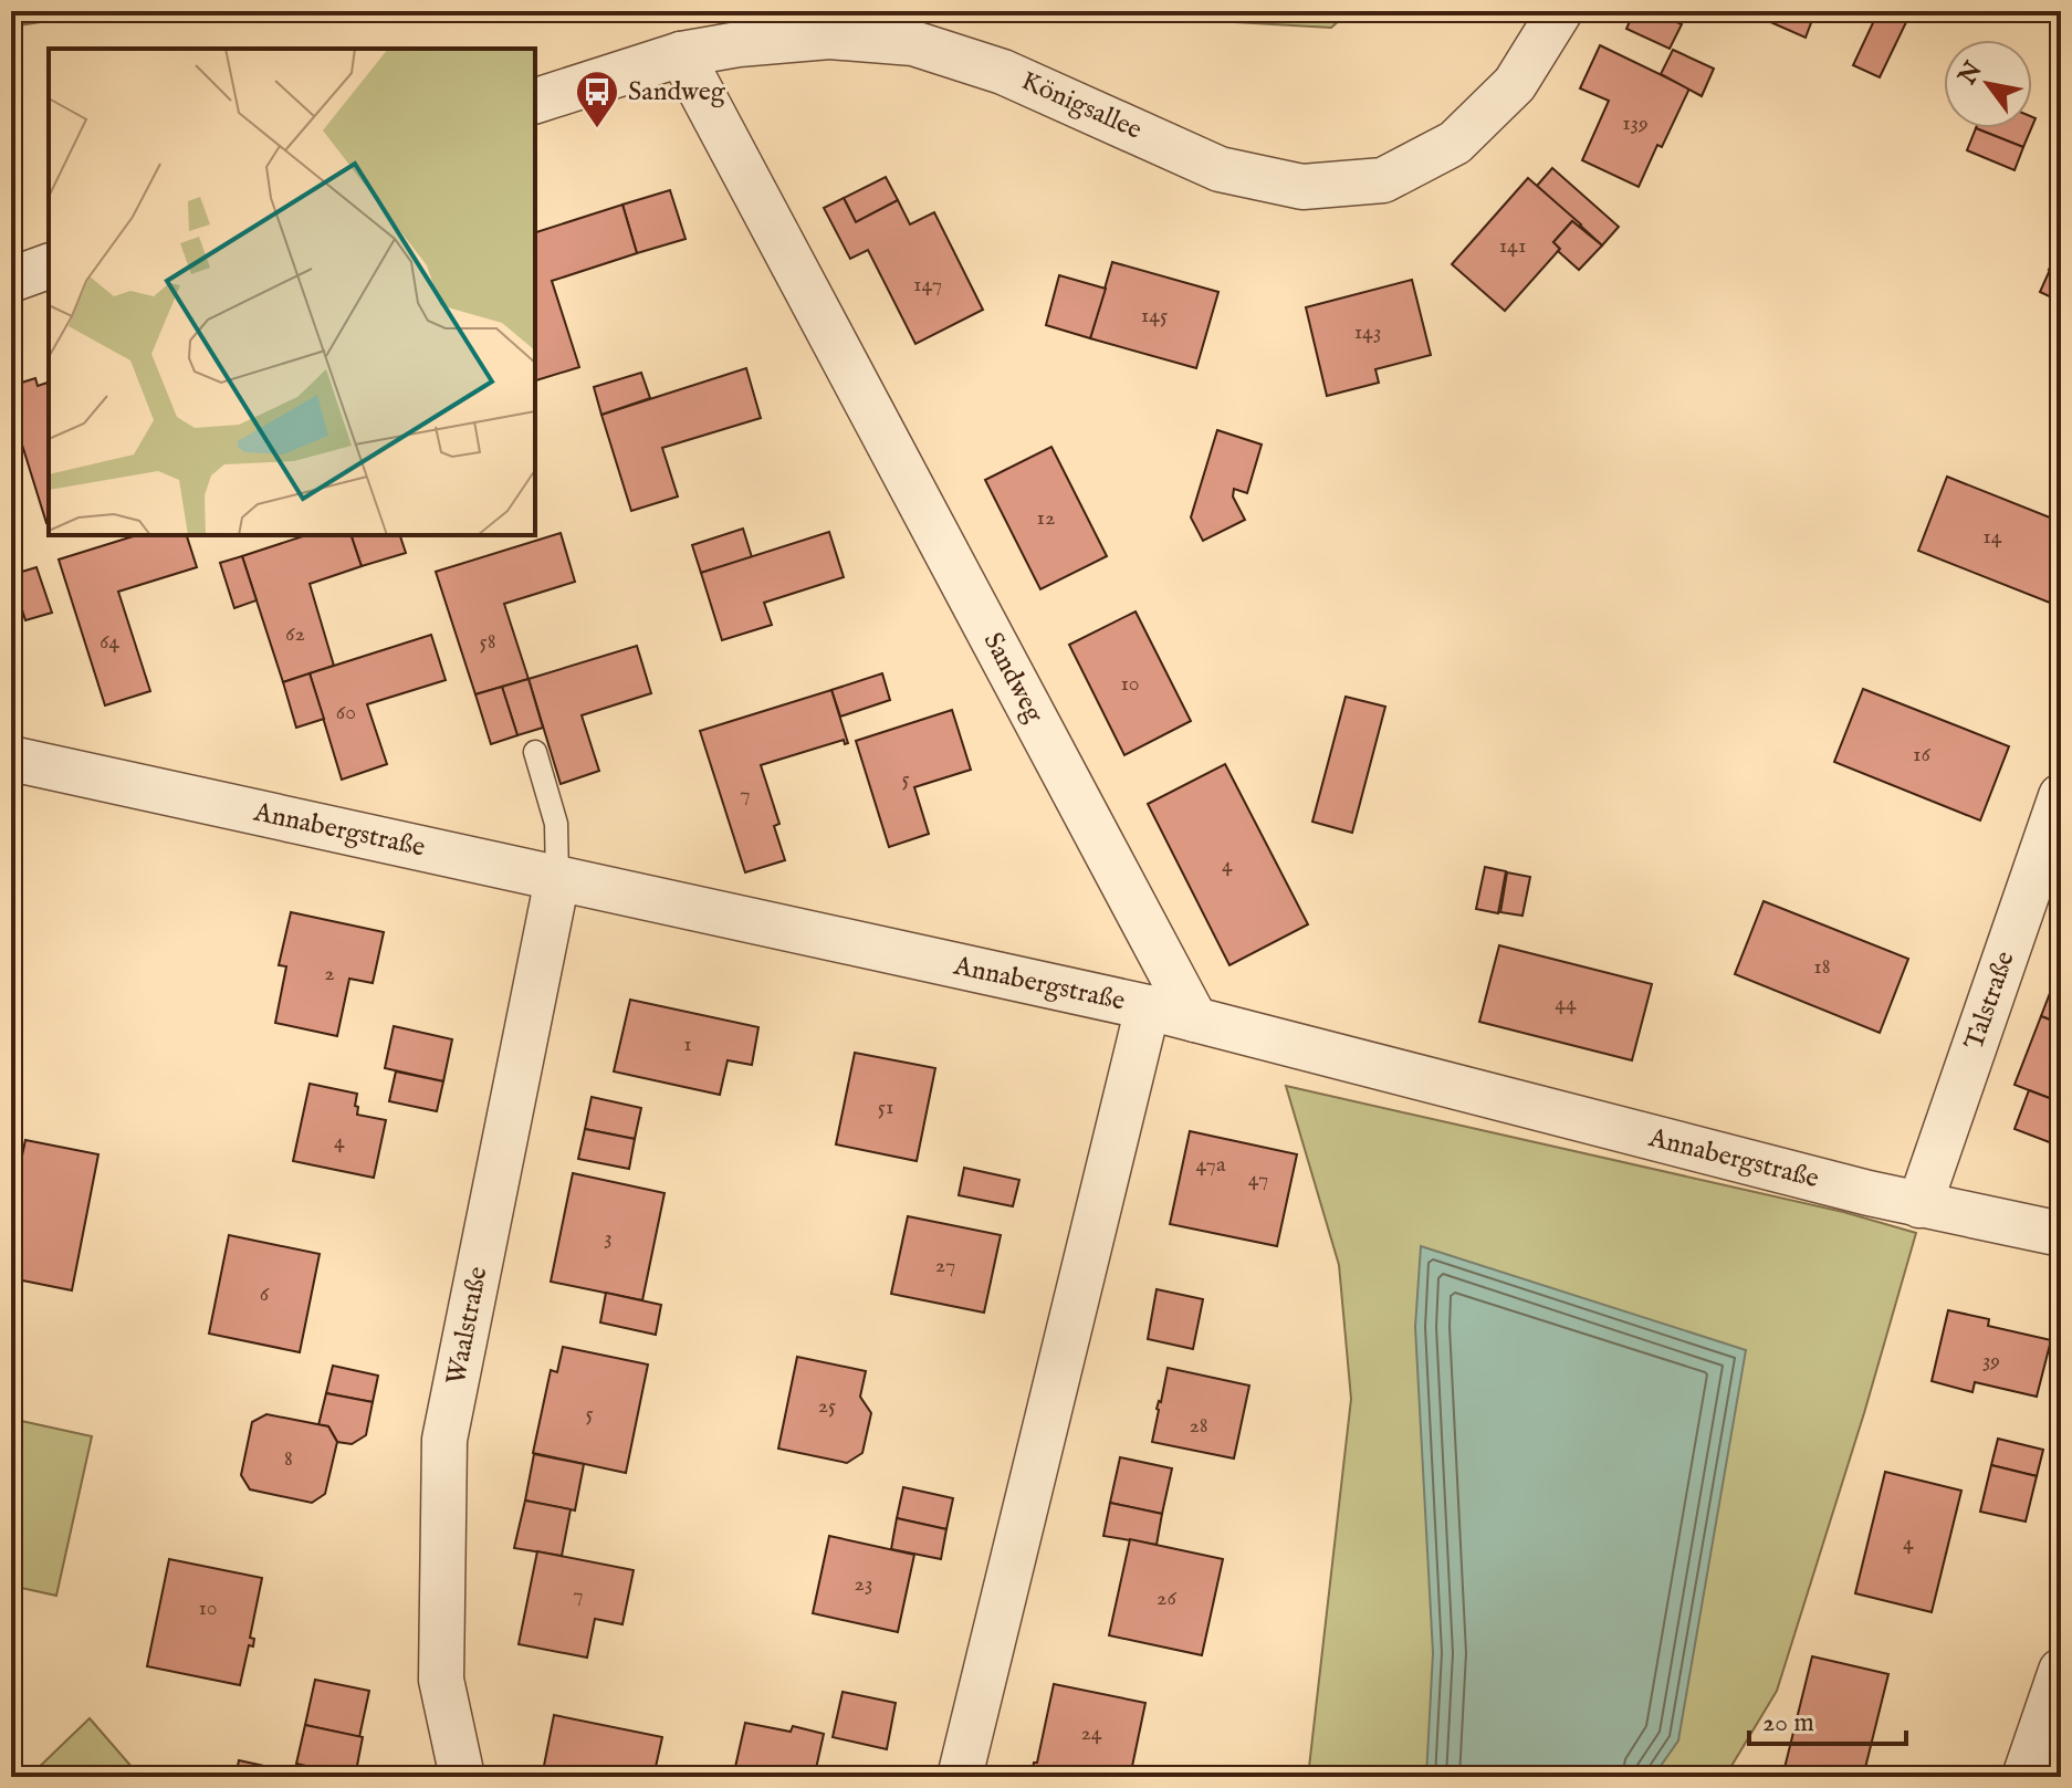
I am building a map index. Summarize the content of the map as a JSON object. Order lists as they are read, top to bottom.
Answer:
{
  "streets": {
    "street": [
      "Königsallee",
      "Sandweg",
      "Annabergstraße",
      "Talstraße",
      "Waalstraße"
    ]
  },
  "crossings": [
    ["Königsallee", "Sandweg"],
    ["Sandweg", "Annabergstraße"],
    ["Annabergstraße", "Talstraße"],
    ["Annabergstraße", "Waalstraße"]
  ],
  "places": {
    "bus stop": ["Sandweg"]
  },
  "house_numbers": [
    "139",
    "141",
    "147",
    "145",
    "143",
    "12",
    "14",
    "62",
    "64",
    "58",
    "10",
    "60",
    "16",
    "5",
    "7",
    "4",
    "18",
    "2",
    "44",
    "1",
    "51",
    "4",
    "47a",
    "47",
    "3",
    "27",
    "6",
    "39",
    "25",
    "5",
    "28",
    "8",
    "4",
    "23",
    "7",
    "26",
    "10",
    "24"
  ],
  "scale_bar": "20 m",
  "north": "top left"
}
